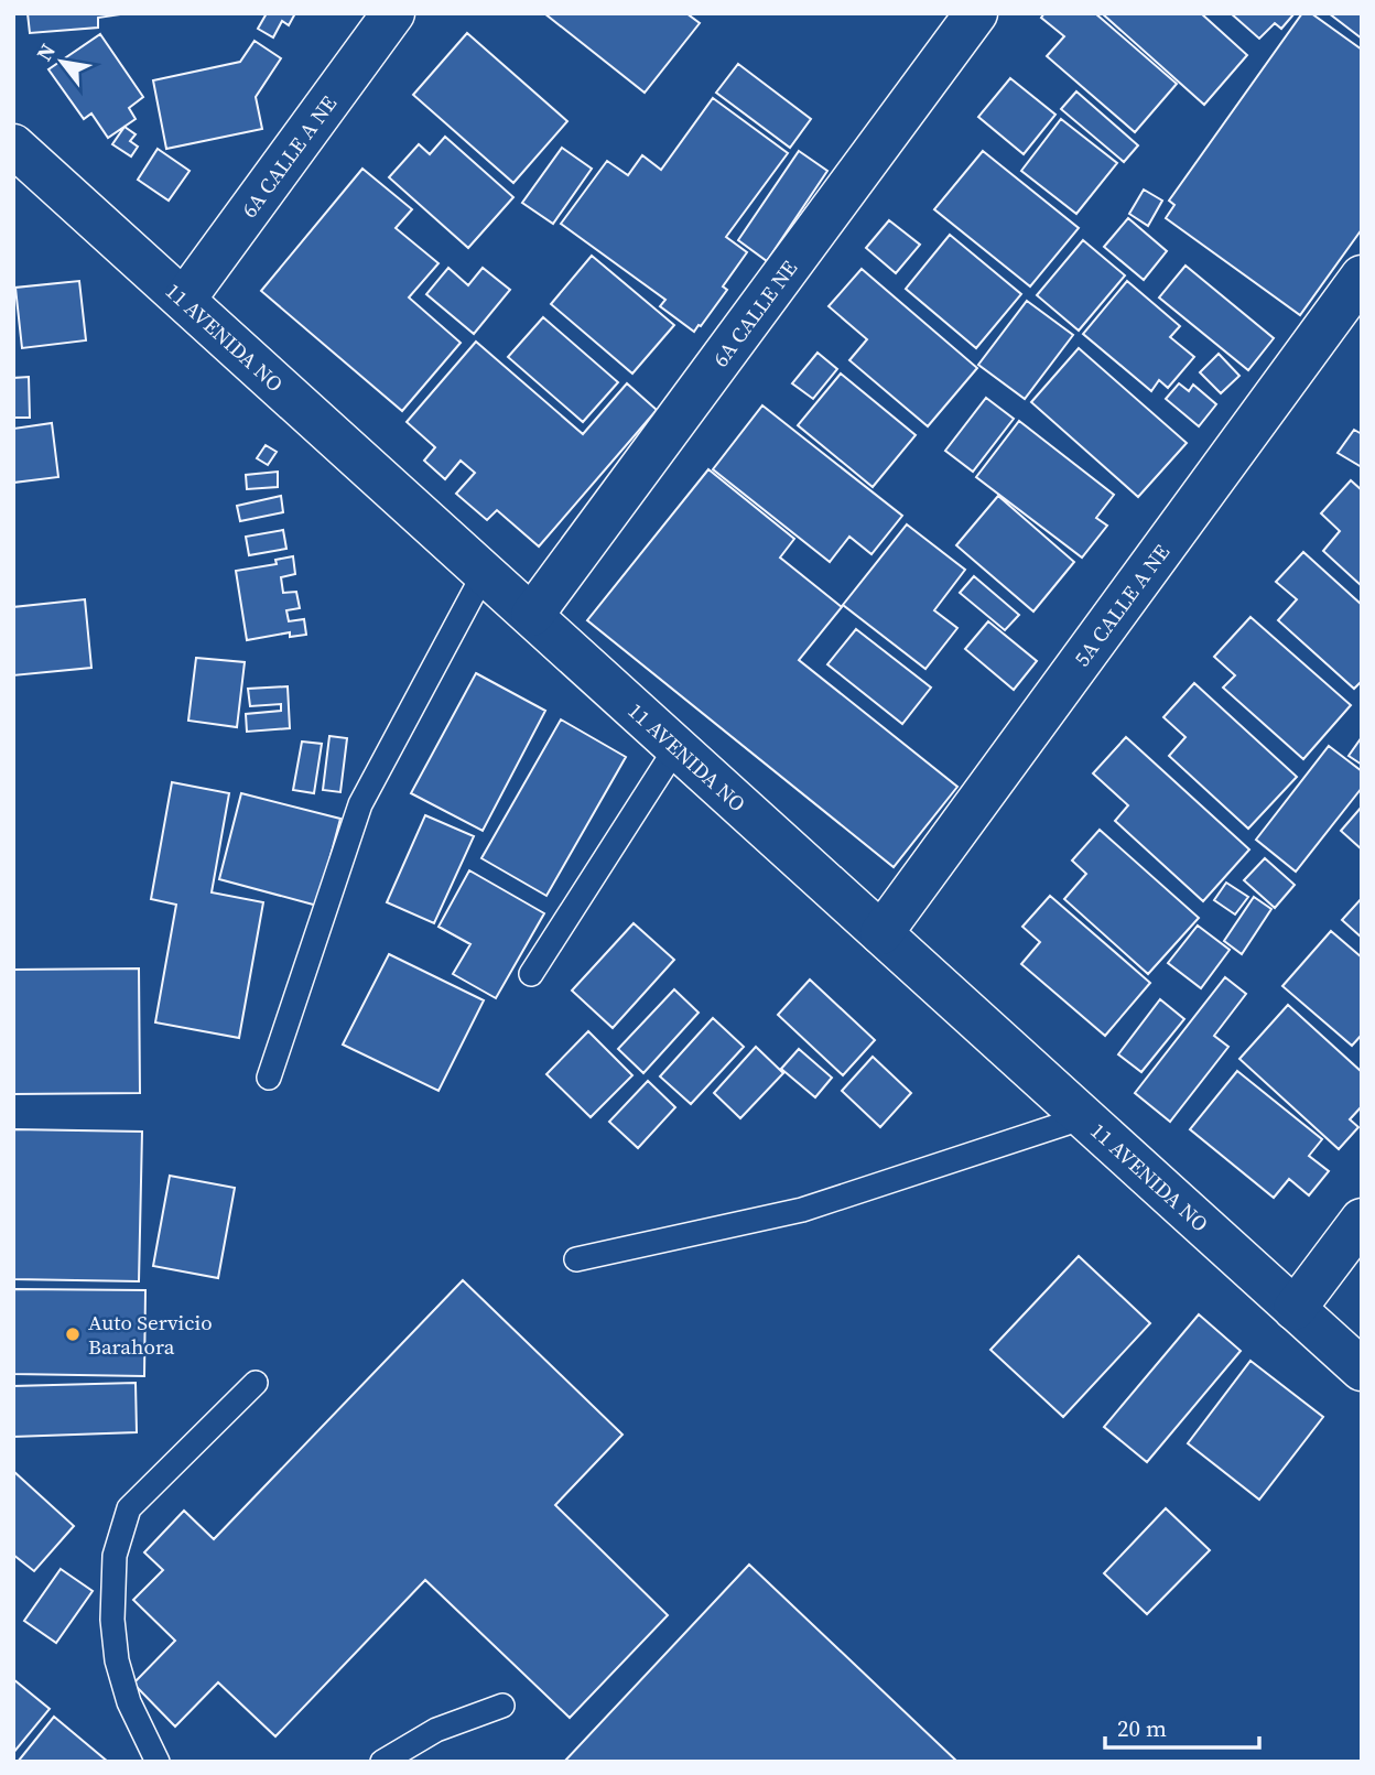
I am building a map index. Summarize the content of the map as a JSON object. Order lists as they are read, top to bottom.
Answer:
{
  "streets": {
    "street": [
      "6A CALLE A NE",
      "6A CALLE NE",
      "11 AVENIDA NO",
      "5A CALLE A NE"
    ]
  },
  "crossings": [
    ["6A CALLE A NE", "11 AVENIDA NO"],
    ["6A CALLE NE", "11 AVENIDA NO"],
    ["11 AVENIDA NO", "5A CALLE A NE"]
  ],
  "places": ["Auto Servicio Barahora"],
  "scale_bar": "20 m",
  "north": "top left"
}
